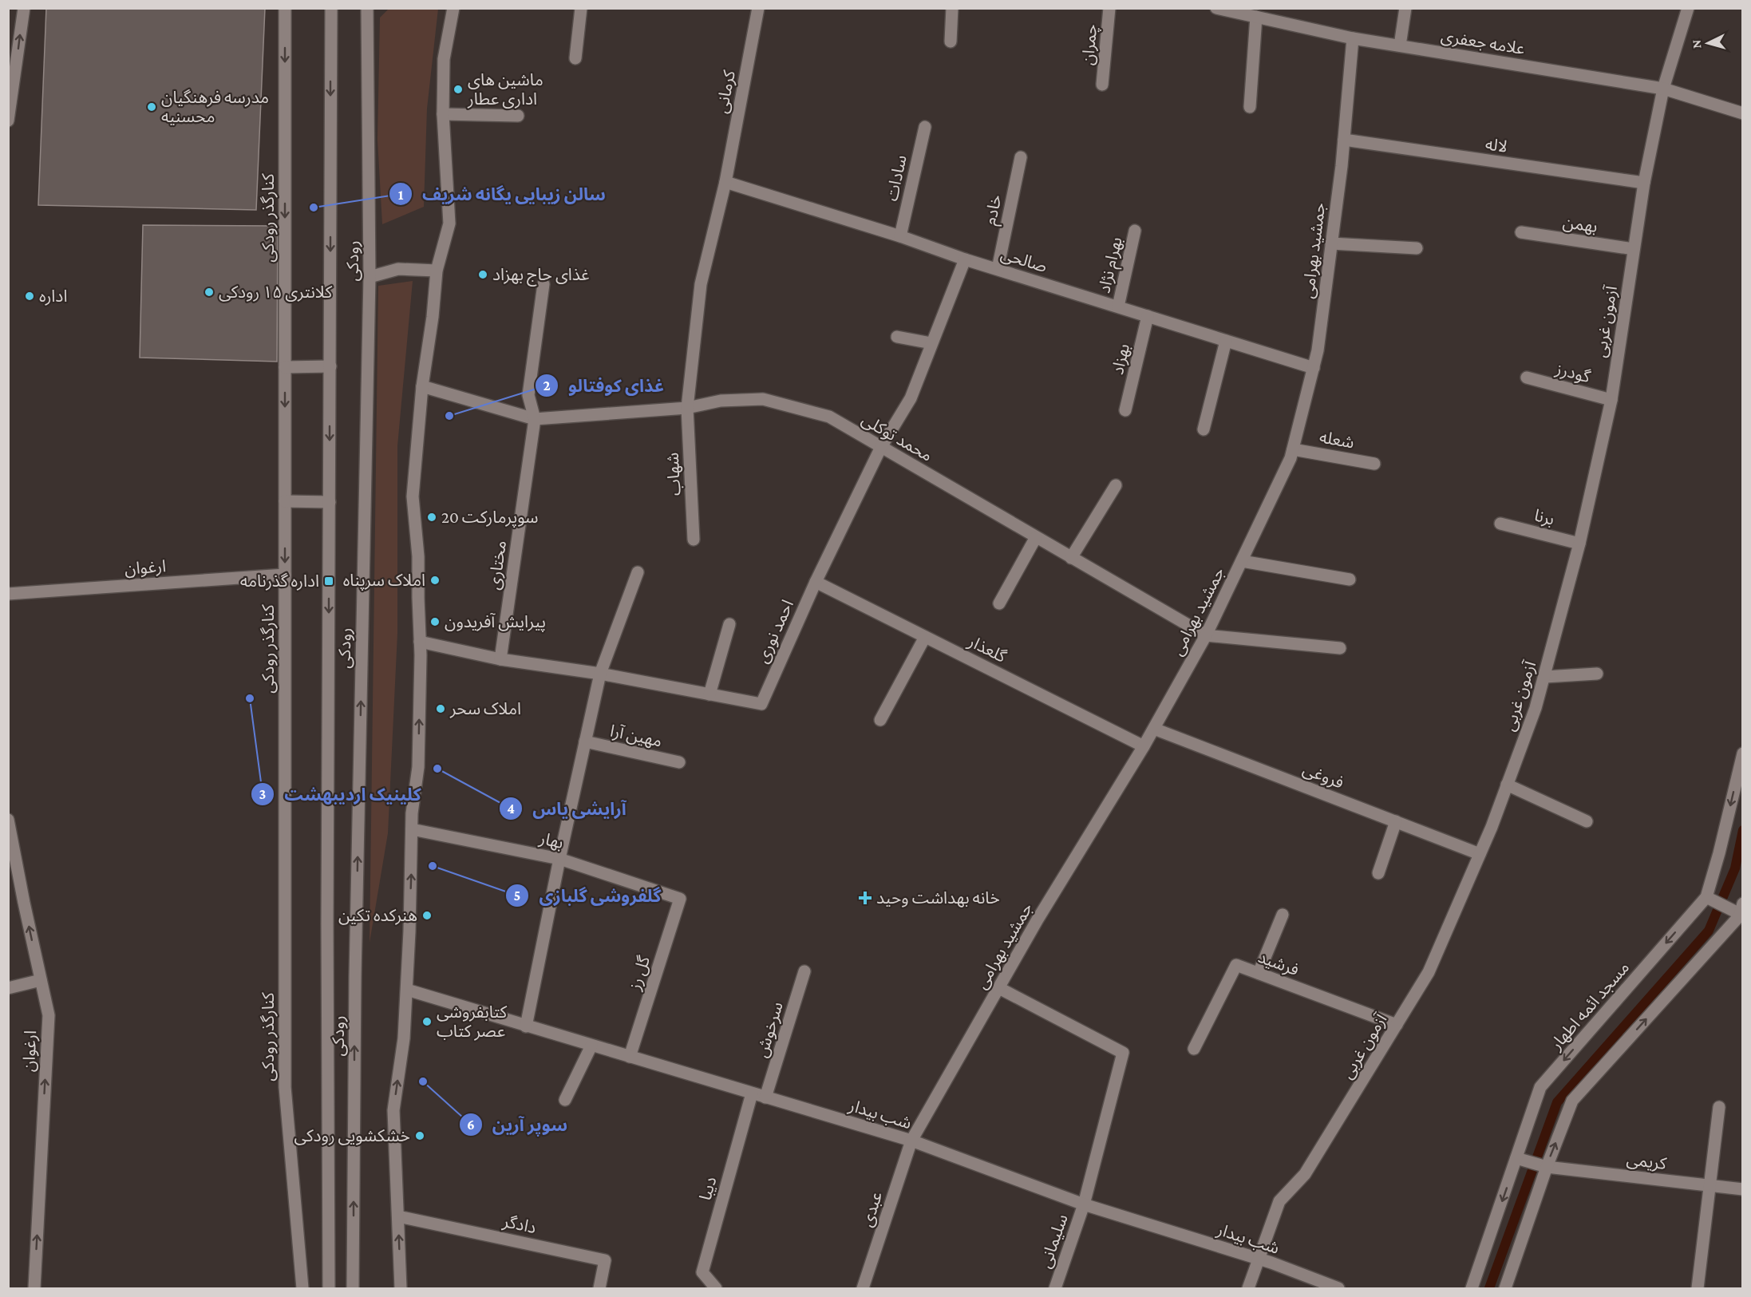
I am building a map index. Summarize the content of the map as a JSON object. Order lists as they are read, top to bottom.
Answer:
{
  "streets": {
    "street": [
      "علامه جعفری",
      "چمران",
      "کرمانی",
      "لاله",
      "سادات",
      "خادم",
      "کنارگذر رودکی",
      "بهمن",
      "جمشید بهرامی",
      "صالحی",
      "رودکی",
      "بهرام نژاد",
      "آزمون غربی",
      "بهزاد",
      "گودرز",
      "محمد توکلی",
      "شعله",
      "شهاب",
      "برنا",
      "مختاری",
      "ارغوان",
      "احمد نوری",
      "گلعذار",
      "مهین آرا",
      "فروغی",
      "بهار",
      "فرشید",
      "گل رز",
      "مسجد ائمه اطهار",
      "سرخوش",
      "شب بیدار",
      "کریمی",
      "دیبا",
      "عبدی",
      "دادگر",
      "سلیمانی"
    ]
  },
  "crossings": [
    ["علامه جعفری", "جمشید بهرامی"],
    ["علامه جعفری", "آزمون غربی"],
    ["کرمانی", "صالحی"],
    ["کرمانی", "محمد توکلی"],
    ["کرمانی", "شهاب"],
    ["لاله", "جمشید بهرامی"],
    ["لاله", "آزمون غربی"],
    ["سادات", "صالحی"],
    ["خادم", "صالحی"],
    ["کنارگذر رودکی", "ارغوان"],
    ["بهمن", "آزمون غربی"],
    ["جمشید بهرامی", "صالحی"],
    ["جمشید بهرامی", "محمد توکلی"],
    ["جمشید بهرامی", "شعله"],
    ["جمشید بهرامی", "گلعذار"],
    ["جمشید بهرامی", "فروغی"],
    ["جمشید بهرامی", "شب بیدار"],
    ["جمشید بهرامی", "عبدی"],
    ["جمشید بهرامی", "سلیمانی"],
    ["صالحی", "بهرام نژاد"],
    ["صالحی", "بهزاد"],
    ["صالحی", "احمد نوری"],
    ["آزمون غربی", "گودرز"],
    ["آزمون غربی", "برنا"],
    ["آزمون غربی", "فروغی"],
    ["آزمون غربی", "فرشید"],
    ["آزمون غربی", "شب بیدار"],
    ["محمد توکلی", "شهاب"],
    ["محمد توکلی", "مختاری"],
    ["محمد توکلی", "احمد نوری"],
    ["مختاری", "احمد نوری"],
    ["احمد نوری", "گلعذار"],
    ["بهار", "گل رز"],
    ["گل رز", "شب بیدار"],
    ["مسجد ائمه اطهار", "کریمی"],
    ["سرخوش", "شب بیدار"],
    ["شب بیدار", "دیبا"],
    ["شب بیدار", "عبدی"],
    ["شب بیدار", "سلیمانی"]
  ],
  "one_way": ["کنارگذر رودکی", "ارغوان"],
  "places": {
    "other": [
      "ماشین های اداری عطار",
      "مدرسه فرهنگیان محسنیه",
      "سالن زیبایی یگانه شریف",
      "غذای حاج بهزاد",
      "کلانتری ۱۵ رودکی",
      "اداره",
      "غذای کوفتالو",
      "سوپرمارکت 20",
      "املاک سرپناه",
      "پیرایش آفریدون",
      "کلینیک اردیبهشت",
      "املاک سحر",
      "آرایشی یاس",
      "گلفروشی گلبازی",
      "هنرکده تکین",
      "کتابفروشی عصر کتاب",
      "سوپر آرین",
      "خشکشویی رودکی"
    ],
    "transit": ["اداره گذرنامه"],
    "health": ["خانه بهداشت وحید"]
  },
  "north": "left"
}
